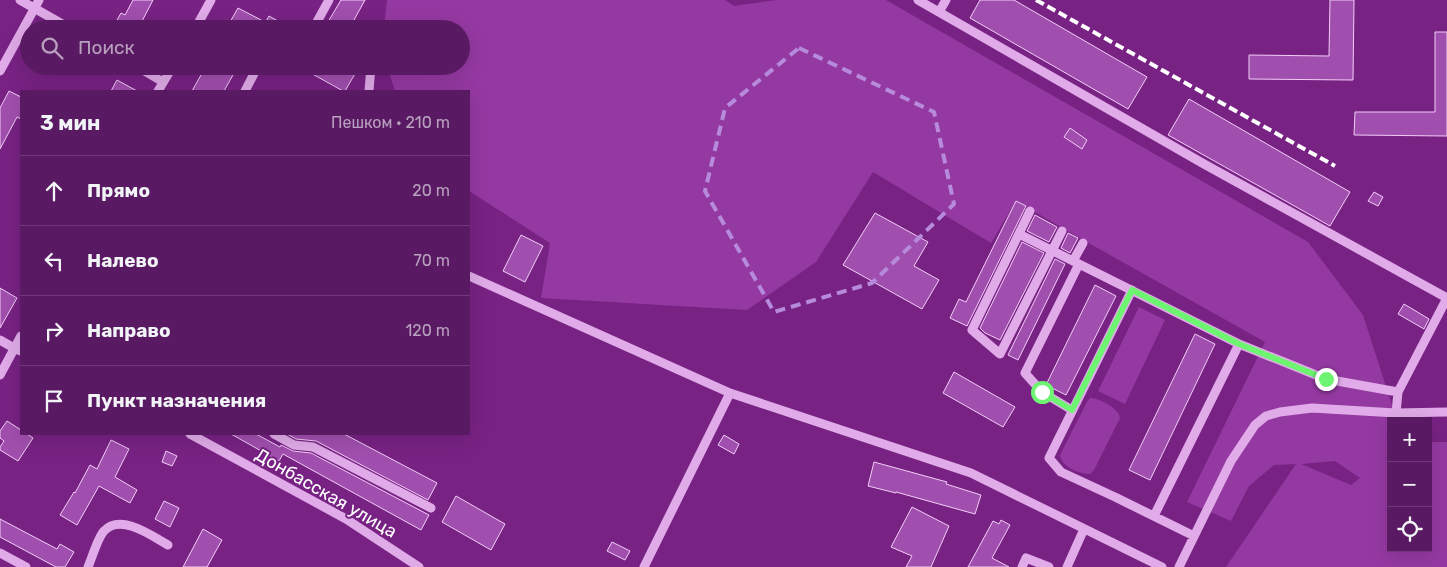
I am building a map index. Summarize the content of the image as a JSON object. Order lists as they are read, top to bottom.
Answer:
{
  "streets": {
    "street": ["Донбасская улица"]
  },
  "page": {
    "search": "Поиск",
    "heading": ["3 мин", "Пешком · 210 m"],
    "list": [
      ["Прямо", "20 m"],
      ["Налево", "70 m"],
      ["Направо", "120 m"],
      "Пункт назначения"
    ],
    "map_buttons": ["+", "−"]
  }
}
